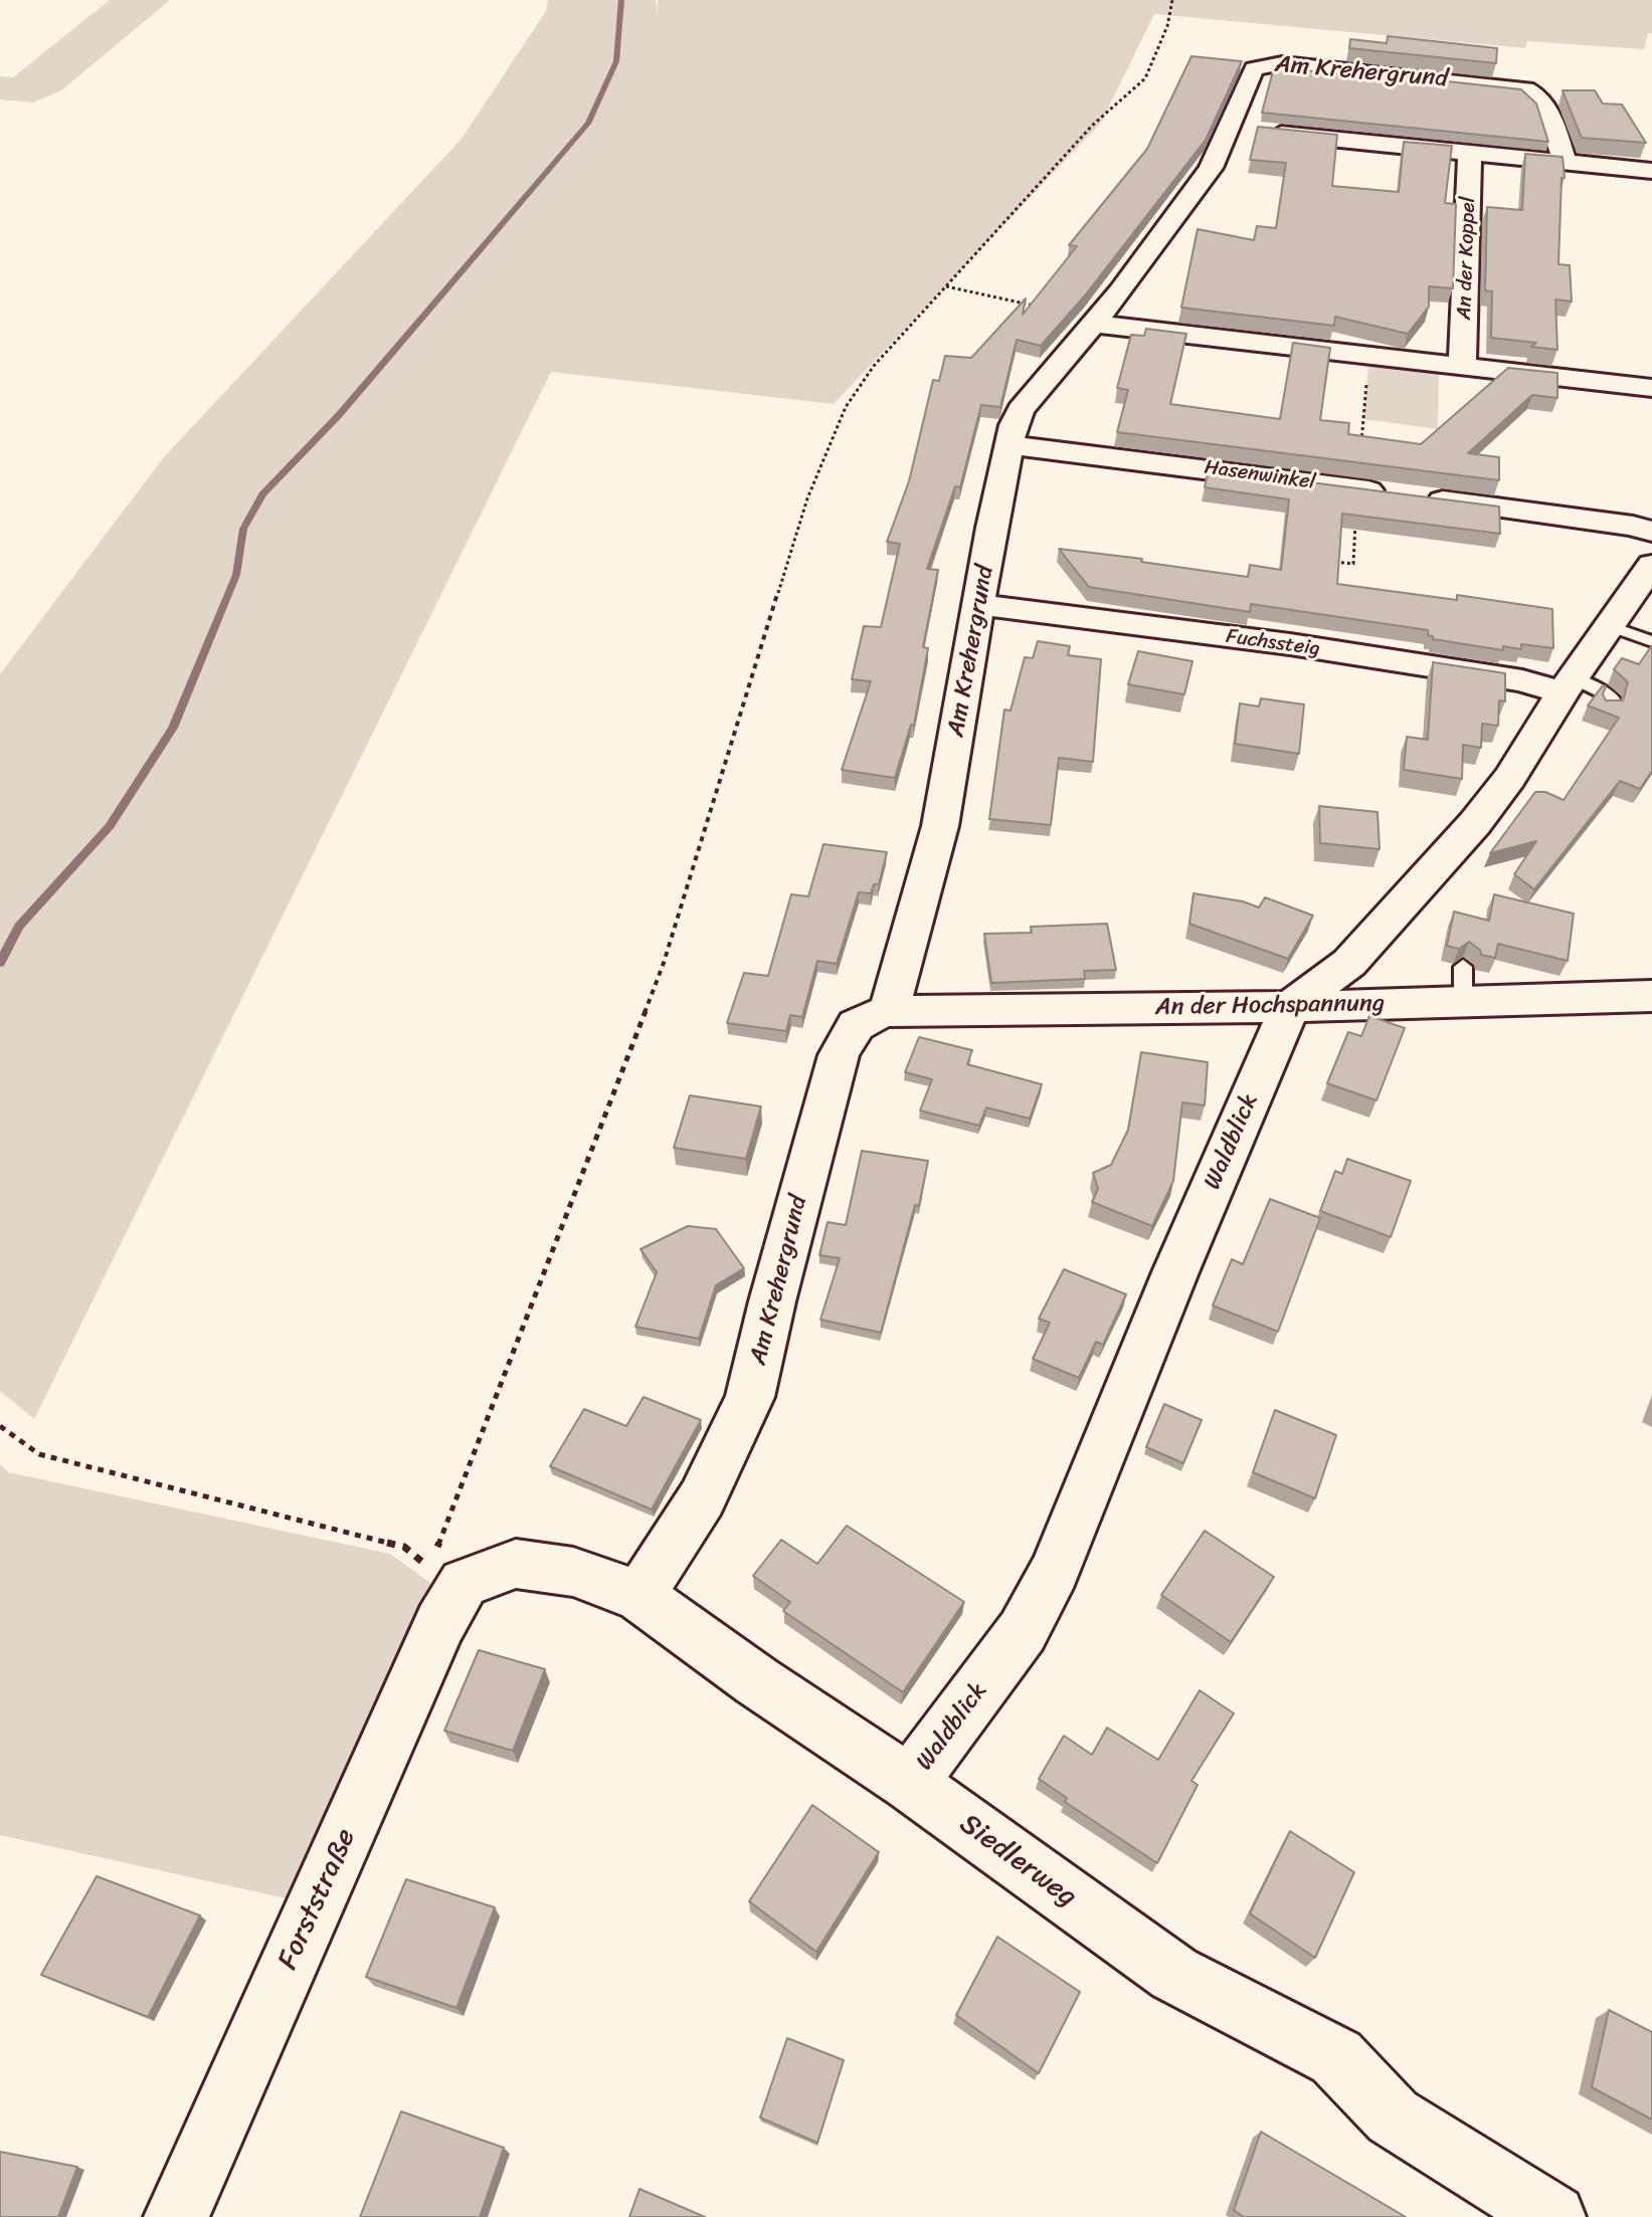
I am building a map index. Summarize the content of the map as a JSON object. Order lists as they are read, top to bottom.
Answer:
{
  "streets": {
    "street": [
      "Am Krehergrund",
      "An der Koppel",
      "Hasenwinkel",
      "Fuchssteig",
      "An der Hochspannung",
      "Waldblick",
      "Siedlerweg",
      "Forststraße"
    ]
  },
  "crossings": [
    ["Am Krehergrund", "Hasenwinkel"],
    ["Am Krehergrund", "Fuchssteig"],
    ["Am Krehergrund", "An der Hochspannung"],
    ["Am Krehergrund", "Siedlerweg"],
    ["Fuchssteig", "Waldblick"],
    ["An der Hochspannung", "Waldblick"],
    ["Waldblick", "Siedlerweg"],
    ["Siedlerweg", "Forststraße"]
  ]
}
